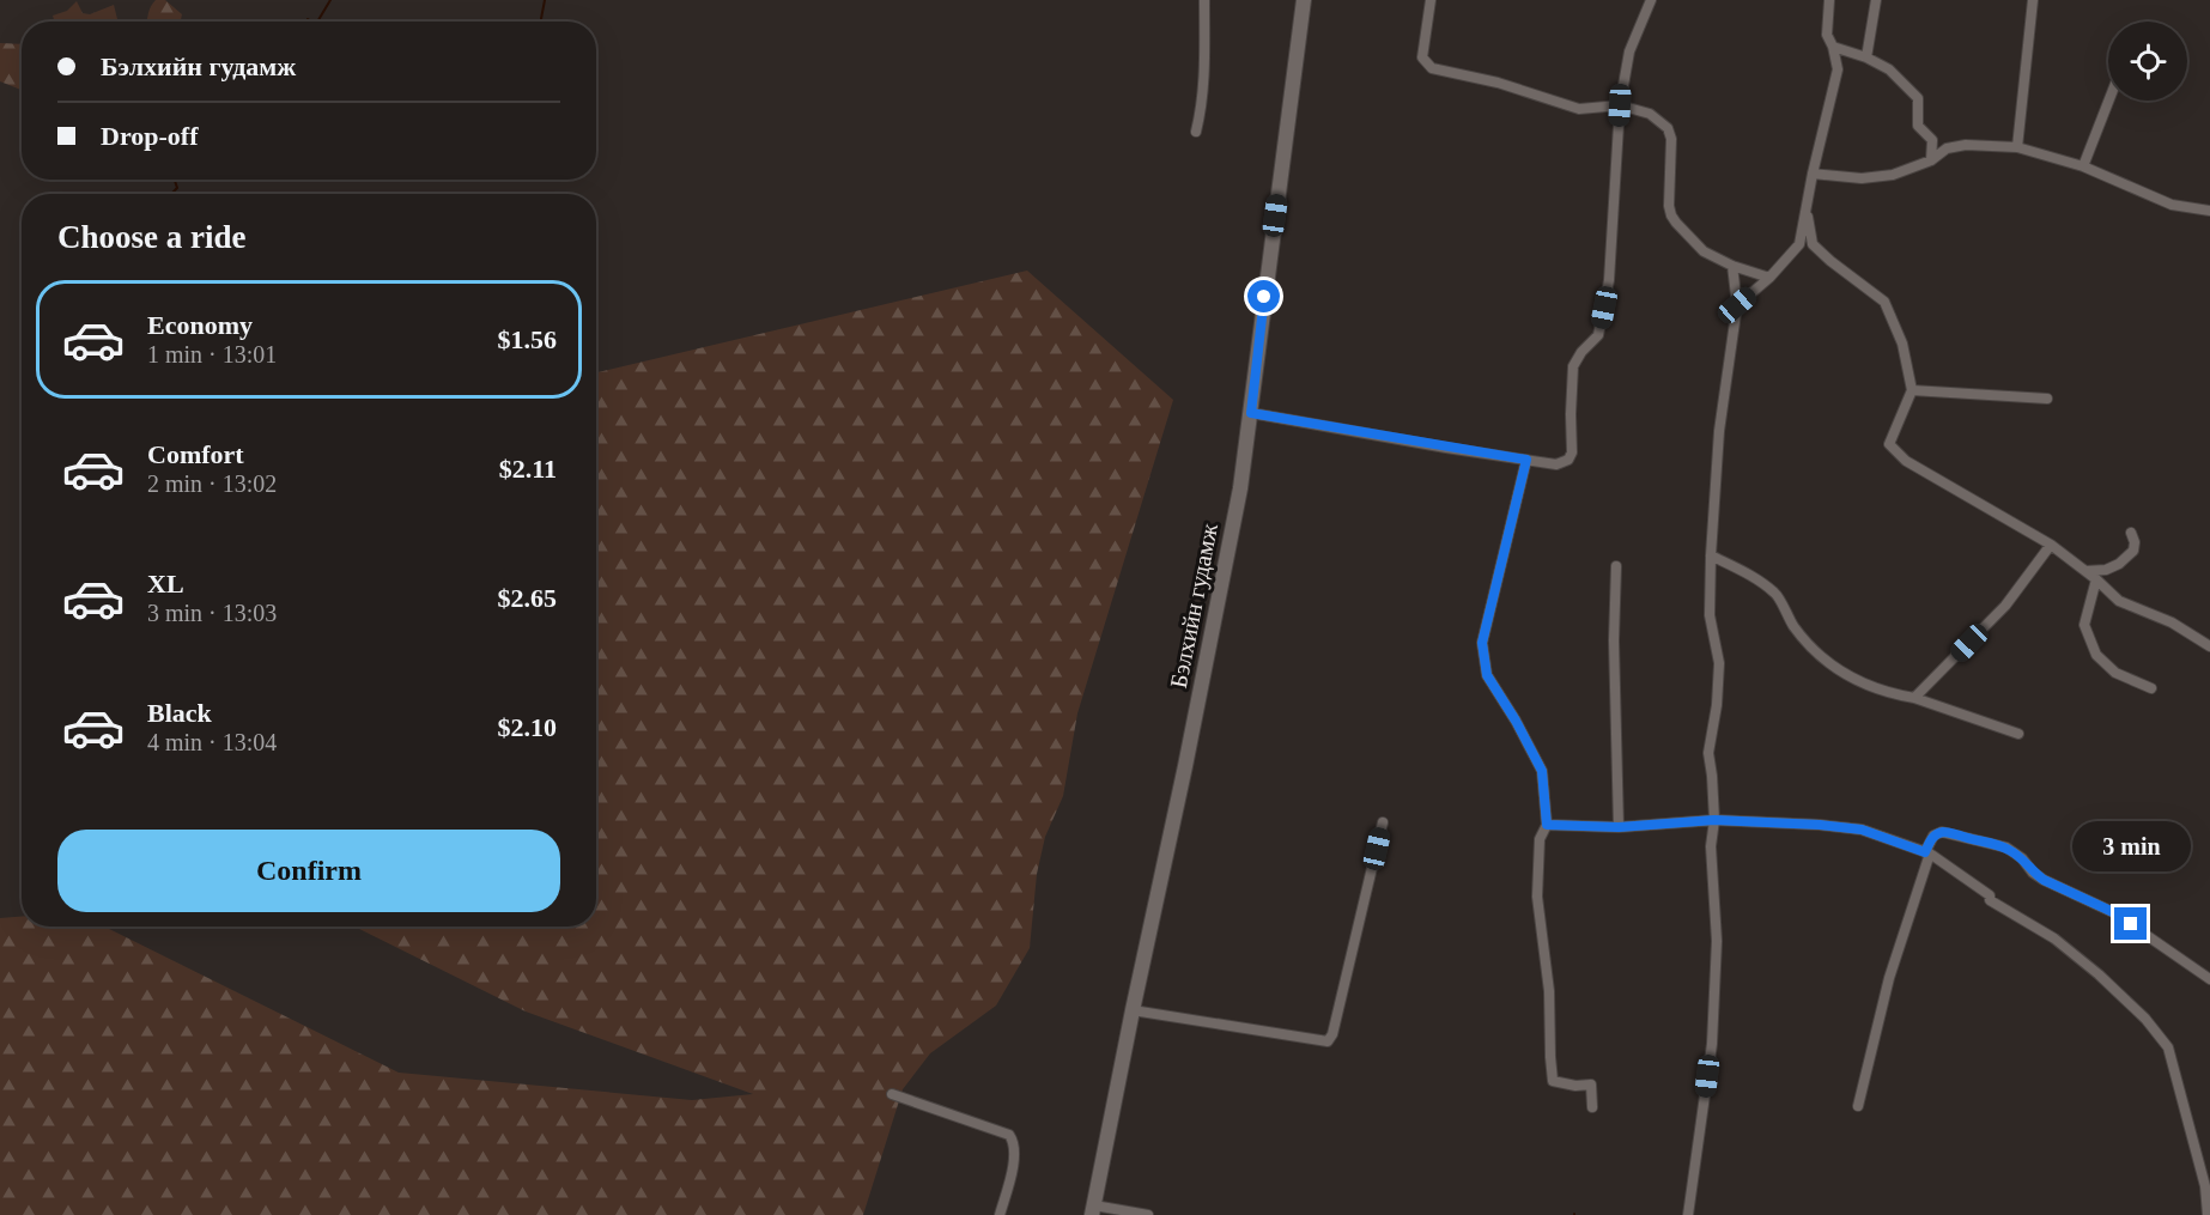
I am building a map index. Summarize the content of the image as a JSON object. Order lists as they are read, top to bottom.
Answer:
{
  "streets": {
    "main road": ["Бэлхийн гудамж"]
  },
  "page": {
    "banner": ["Бэлхийн гудамж", "Drop-off"],
    "heading": "Choose a ride",
    "list": [
      {
        "name": "Economy",
        "note": "1 min · 13:01",
        "value": "$1.56"
      },
      {
        "name": "Comfort",
        "note": "2 min · 13:02",
        "value": "$2.11"
      },
      {
        "name": "XL",
        "note": "3 min · 13:03",
        "value": "$2.65"
      },
      {
        "name": "Black",
        "note": "4 min · 13:04",
        "value": "$2.10"
      }
    ],
    "buttons": "Confirm",
    "bubble": "3 min"
  }
}
